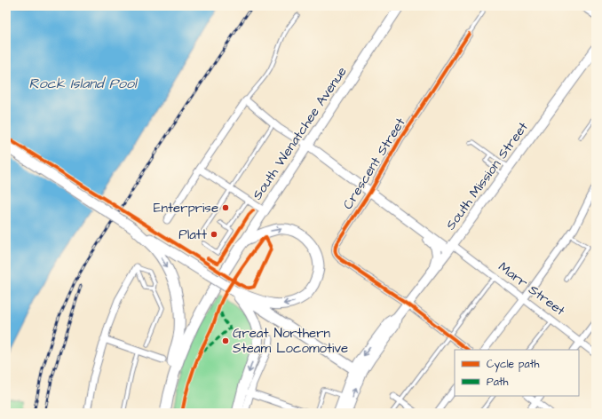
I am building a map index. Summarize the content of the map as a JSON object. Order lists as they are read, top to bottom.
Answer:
{
  "streets": {
    "main road": ["South Wenatchee Avenue", "South Mission Street", "Marr Street"],
    "street": ["Crescent Street"]
  },
  "crossings": [
    ["South Wenatchee Avenue", "Marr Street"],
    ["Crescent Street", "South Mission Street"],
    ["Crescent Street", "Marr Street"],
    ["South Mission Street", "Marr Street"]
  ],
  "water": ["Rock Island Pool"],
  "places": ["Enterprise", "Platt", "Great Northern Steam Locomotive"],
  "legend": ["Cycle path", "Path"]
}
